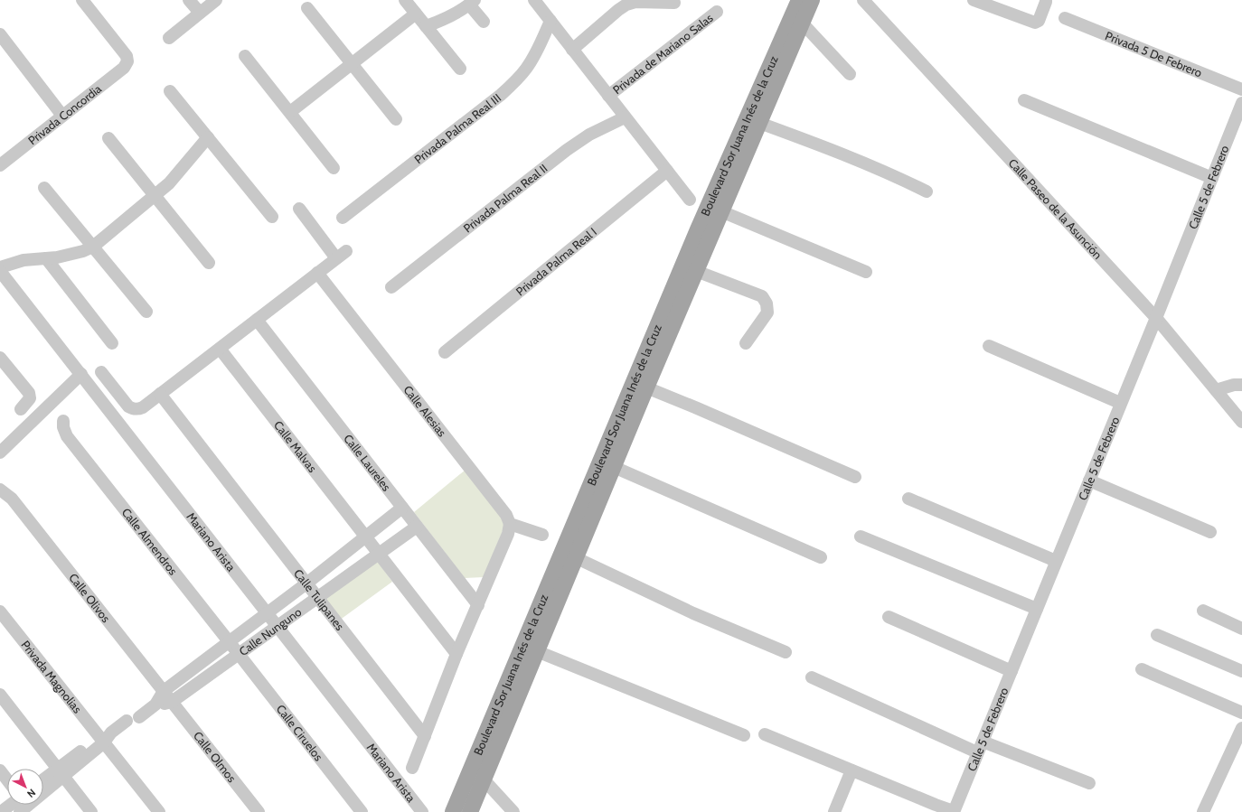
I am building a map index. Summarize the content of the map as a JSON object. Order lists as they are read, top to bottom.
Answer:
{
  "streets": {
    "main road": ["Boulevard Sor Juana Inés de la Cruz"],
    "street": [
      "Privada 5 De Febrero",
      "Privada de Mariano Salas",
      "Privada Concordia",
      "Privada Palma Real III",
      "Calle 5 de Febrero",
      "Privada Palma Real II",
      "Calle Paseo de la Asunción",
      "Privada Palma Real I",
      "Calle Alesias",
      "Calle Malvas",
      "Calle Laureles",
      "Calle Almendros",
      "Mariano Arista",
      "Calle Olivos",
      "Calle Tulipanes",
      "Calle Nunguno",
      "Privada Magnolias",
      "Calle Ciruelos",
      "Calle Olmos"
    ]
  },
  "crossings": [
    ["Calle 5 de Febrero", "Calle Paseo de la Asunción"],
    ["Calle Malvas", "Calle Nunguno"],
    ["Calle Laureles", "Calle Nunguno"],
    ["Calle Almendros", "Calle Nunguno"],
    ["Calle Almendros", "Calle Ciruelos"],
    ["Mariano Arista", "Calle Nunguno"],
    ["Calle Olivos", "Calle Nunguno"],
    ["Calle Olivos", "Calle Olmos"],
    ["Calle Tulipanes", "Calle Nunguno"],
    ["Calle Nunguno", "Calle Ciruelos"],
    ["Calle Nunguno", "Calle Olmos"]
  ],
  "north": "bottom right"
}
